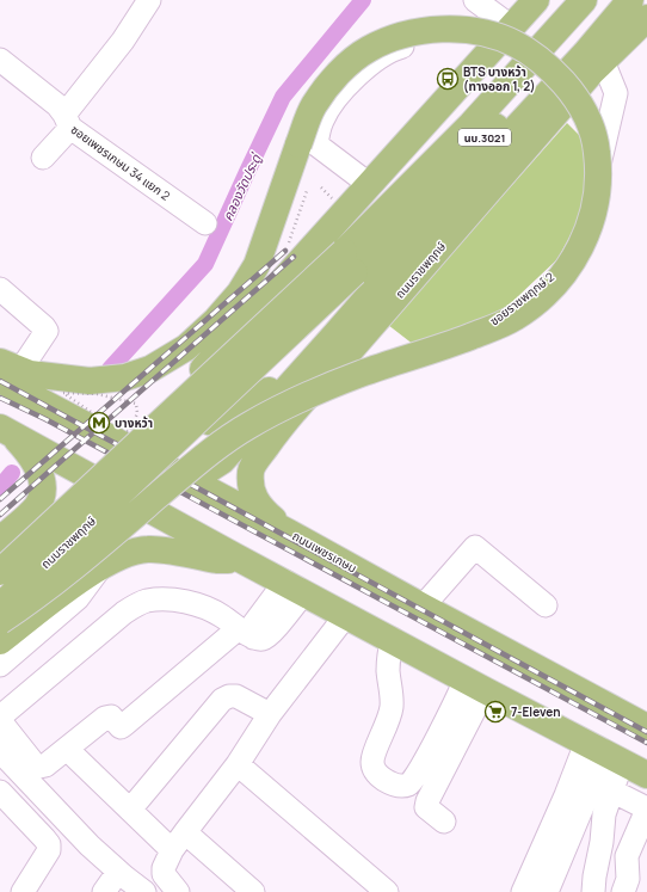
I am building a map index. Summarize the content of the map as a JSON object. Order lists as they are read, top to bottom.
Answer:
{
  "streets": {
    "main road": ["นบ.3021", "ถนนราชพฤกษ์", "ถนนเพชรเกษม"],
    "street": ["ซอยเพชรเกษม 34 แยก 2", "ซอยราชพฤกษ์ 2"]
  },
  "crossings": [
    ["ถนนราชพฤกษ์", "ซอยราชพฤกษ์ 2"],
    ["ถนนราชพฤกษ์", "ถนนเพชรเกษม"]
  ],
  "water": ["คลองวัดประดู่"],
  "places": {
    "bus stop": ["BTS บางหว้า (ทางออก 1, 2)"],
    "metro station": ["บางหว้า"],
    "supermarket": ["7-Eleven"]
  }
}
